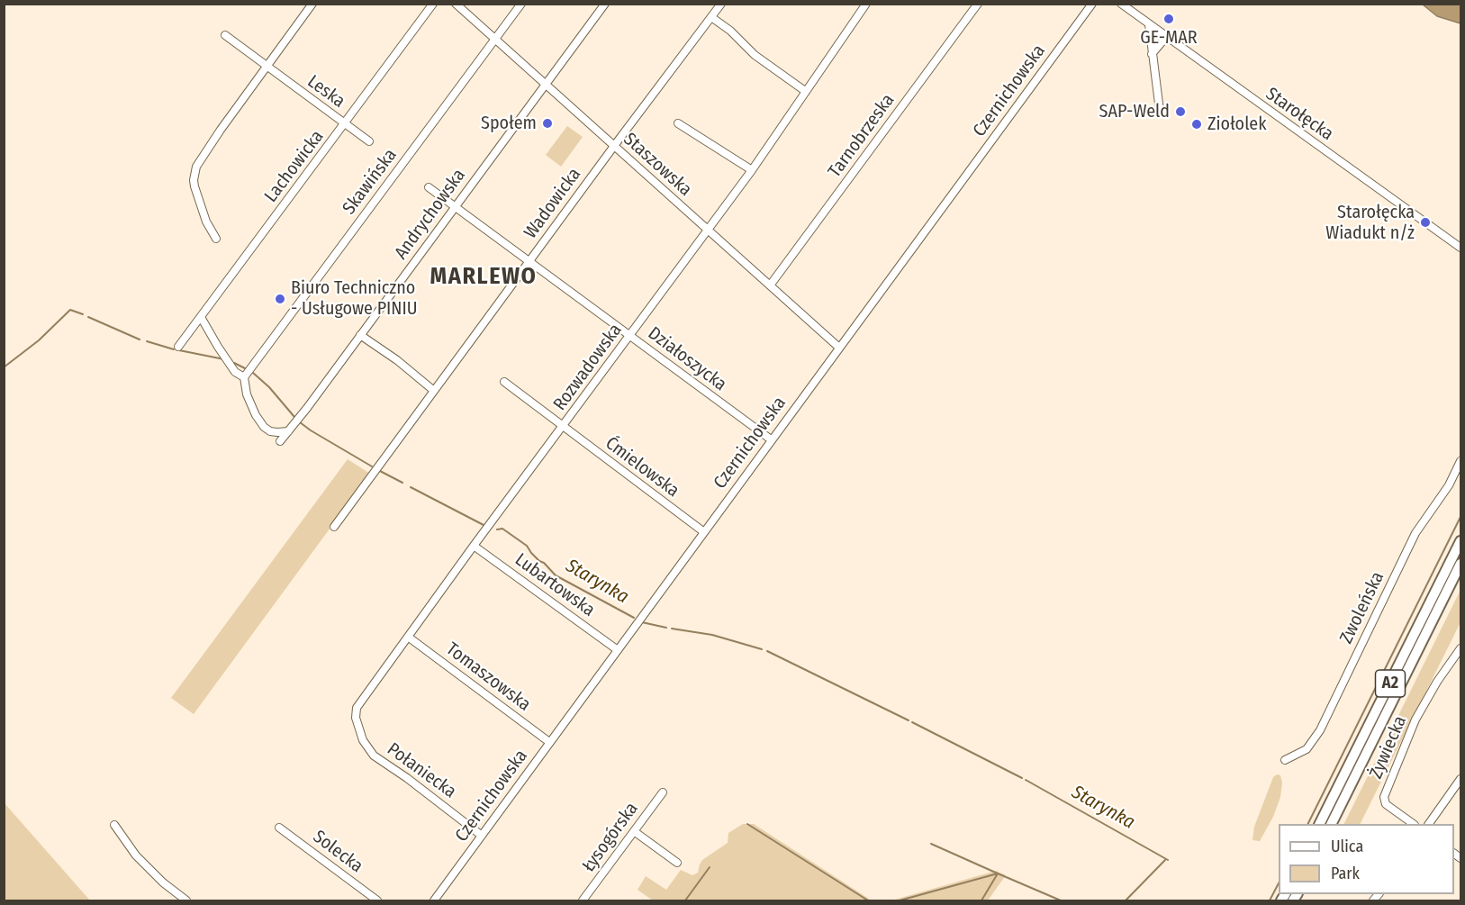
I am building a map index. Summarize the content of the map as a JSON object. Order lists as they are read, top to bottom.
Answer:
{
  "streets": {
    "highway": ["A2"],
    "street": [
      "Czernichowska",
      "Leska",
      "Starołęcka",
      "Tarnobrzeska",
      "Staszowska",
      "Lachowicka",
      "Skawińska",
      "Wadowicka",
      "Andrychowska",
      "Działoszycka",
      "Rozwadowska",
      "Ćmielowska",
      "Lubartowska",
      "Zwoleńska",
      "Tomaszowska",
      "Żywiecka",
      "Połaniecka",
      "Łysogórska",
      "Solecka"
    ]
  },
  "crossings": [
    ["Czernichowska", "Staszowska"],
    ["Czernichowska", "Działoszycka"],
    ["Czernichowska", "Ćmielowska"],
    ["Czernichowska", "Lubartowska"],
    ["Czernichowska", "Tomaszowska"],
    ["Czernichowska", "Połaniecka"],
    ["Leska", "Lachowicka"],
    ["Tarnobrzeska", "Staszowska"],
    ["Staszowska", "Skawińska"],
    ["Staszowska", "Wadowicka"],
    ["Staszowska", "Andrychowska"],
    ["Staszowska", "Rozwadowska"],
    ["Wadowicka", "Działoszycka"],
    ["Andrychowska", "Działoszycka"],
    ["Działoszycka", "Rozwadowska"],
    ["Rozwadowska", "Ćmielowska"],
    ["Rozwadowska", "Lubartowska"],
    ["Rozwadowska", "Tomaszowska"],
    ["Rozwadowska", "Połaniecka"]
  ],
  "districts": ["MARLEWO"],
  "water": ["Starynka"],
  "places": [
    "GE-MAR",
    "SAP-Weld",
    "Społem",
    "Ziołolek",
    "Starołęcka Wiadukt n/ż",
    "Biuro Techniczno - Usługowe PINIU"
  ],
  "legend": ["Ulica", "Park"]
}
